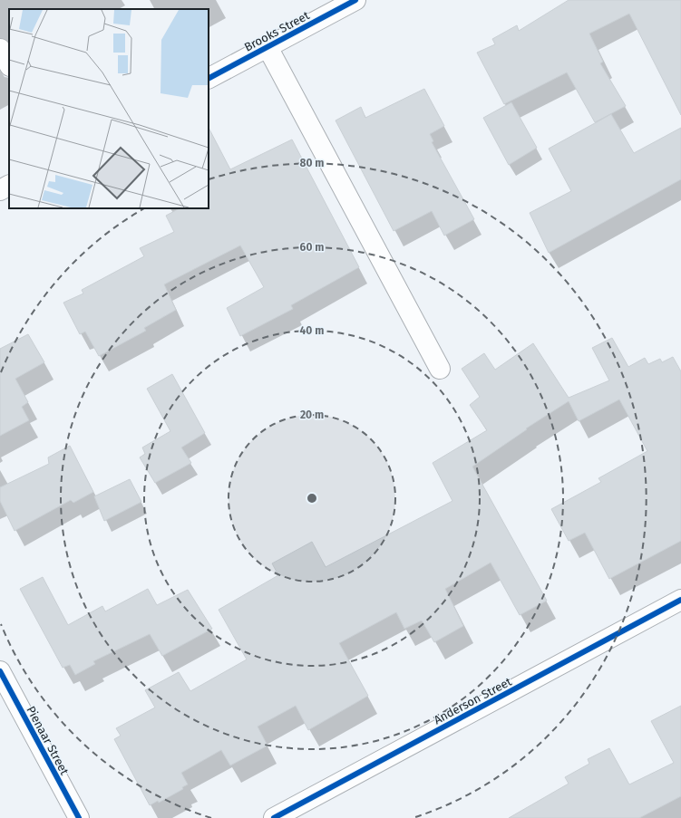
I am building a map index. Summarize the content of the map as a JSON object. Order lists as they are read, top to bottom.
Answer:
{
  "streets": {
    "street": ["Brooks Street", "Anderson Street", "Pienaar Street"]
  },
  "rings": [
    "80 m",
    "60 m",
    "40 m",
    "20 m"
  ]
}
